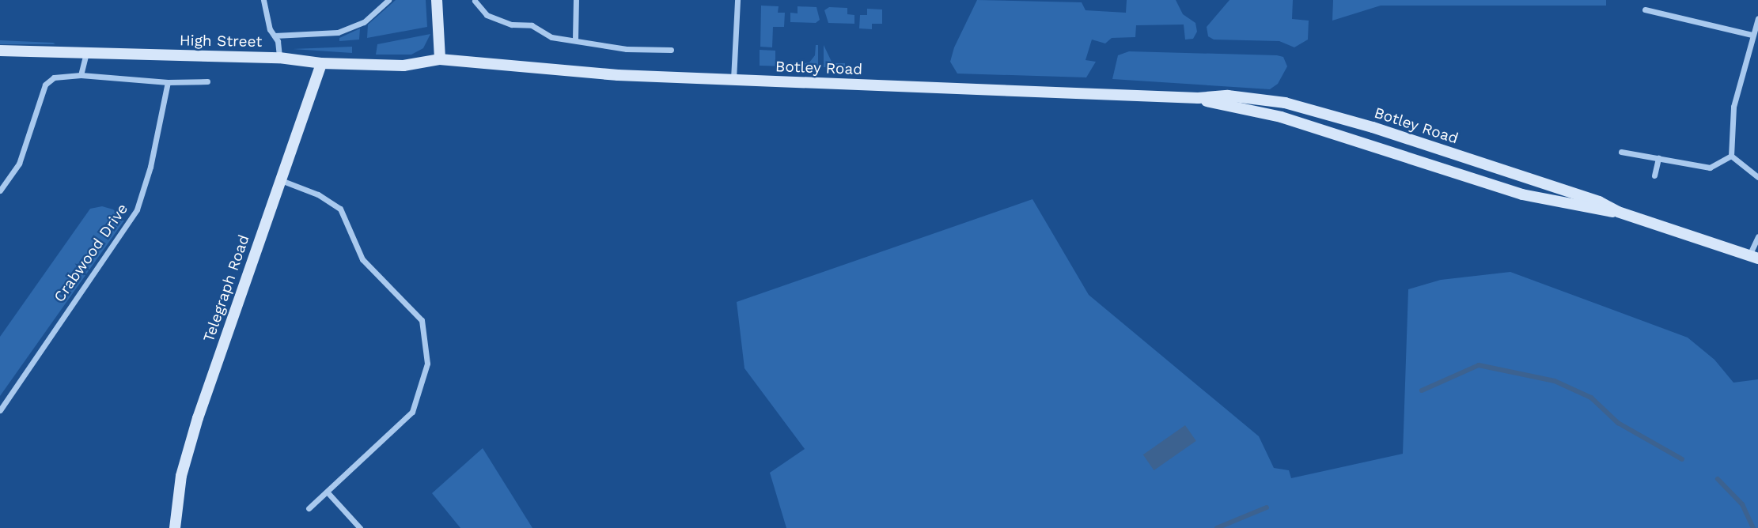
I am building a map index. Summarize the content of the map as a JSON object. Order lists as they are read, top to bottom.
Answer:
{
  "streets": {
    "main road": ["High Street", "Botley Road", "Telegraph Road"],
    "street": ["Crabwood Drive"]
  },
  "crossings": [
    ["High Street", "Botley Road"],
    ["High Street", "Telegraph Road"]
  ]
}
